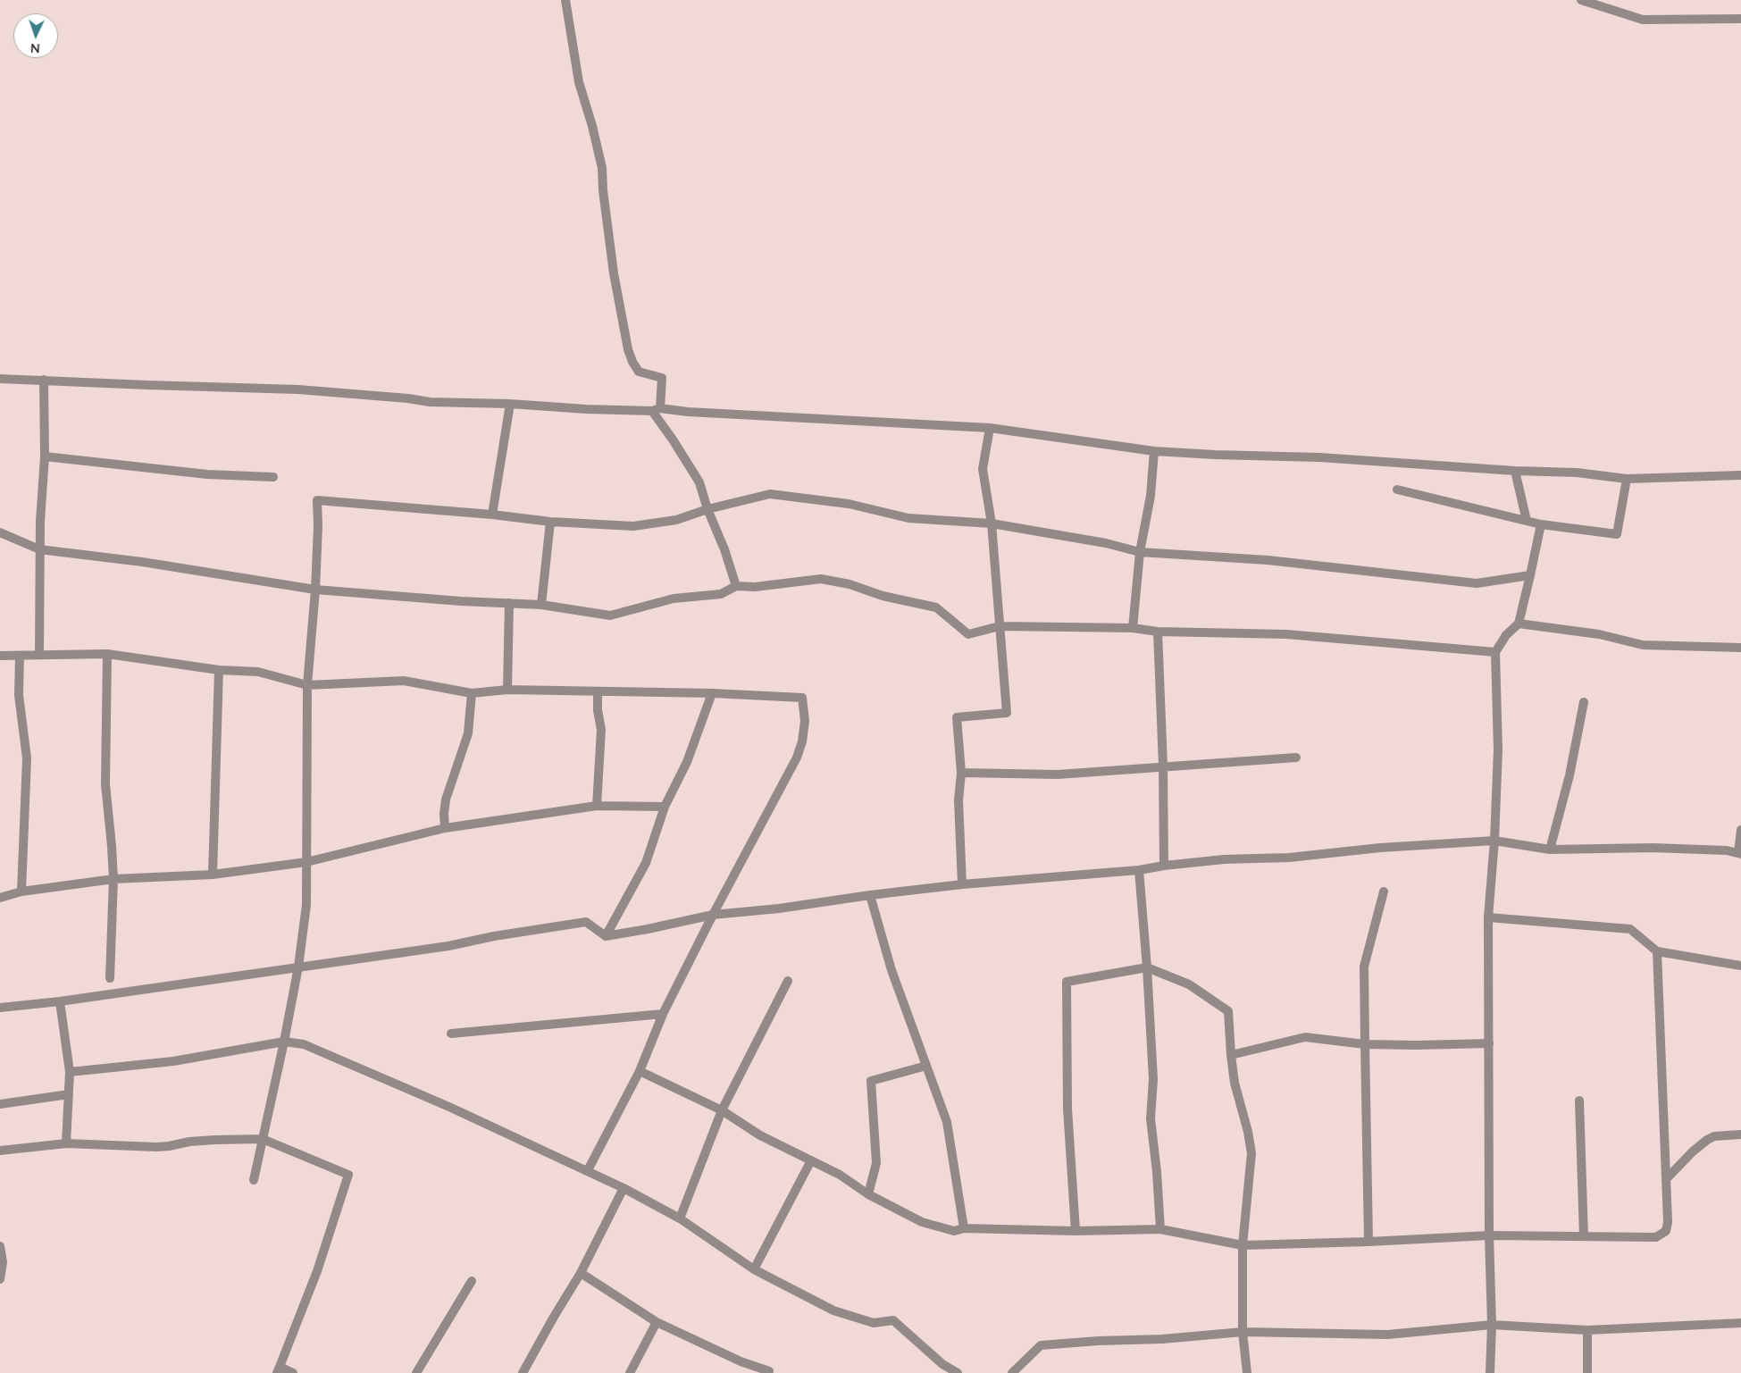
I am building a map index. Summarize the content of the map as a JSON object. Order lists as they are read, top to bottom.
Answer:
{
  "north": "bottom"
}
